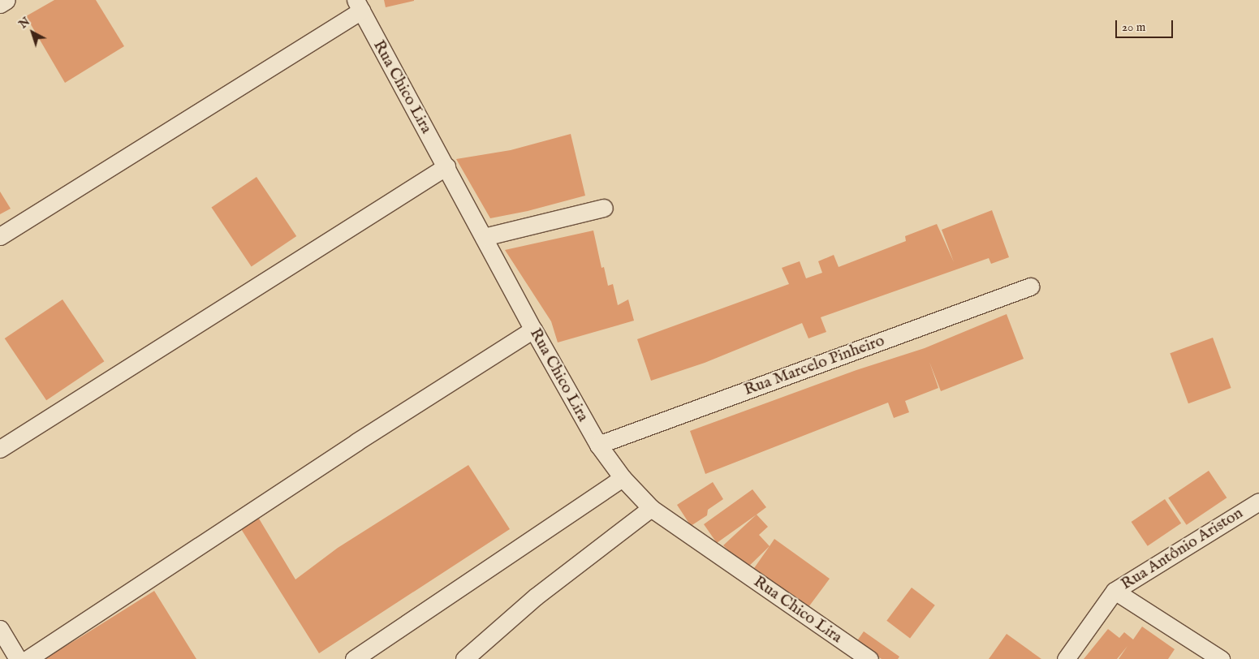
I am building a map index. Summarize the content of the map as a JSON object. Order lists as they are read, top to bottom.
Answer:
{
  "streets": {
    "street": ["Rua Chico Lira", "Rua Marcelo Pinheiro", "Rua Antônio Ariston"]
  },
  "crossings": [
    ["Rua Chico Lira", "Rua Marcelo Pinheiro"]
  ],
  "scale_bar": "20 m",
  "north": "top left"
}
